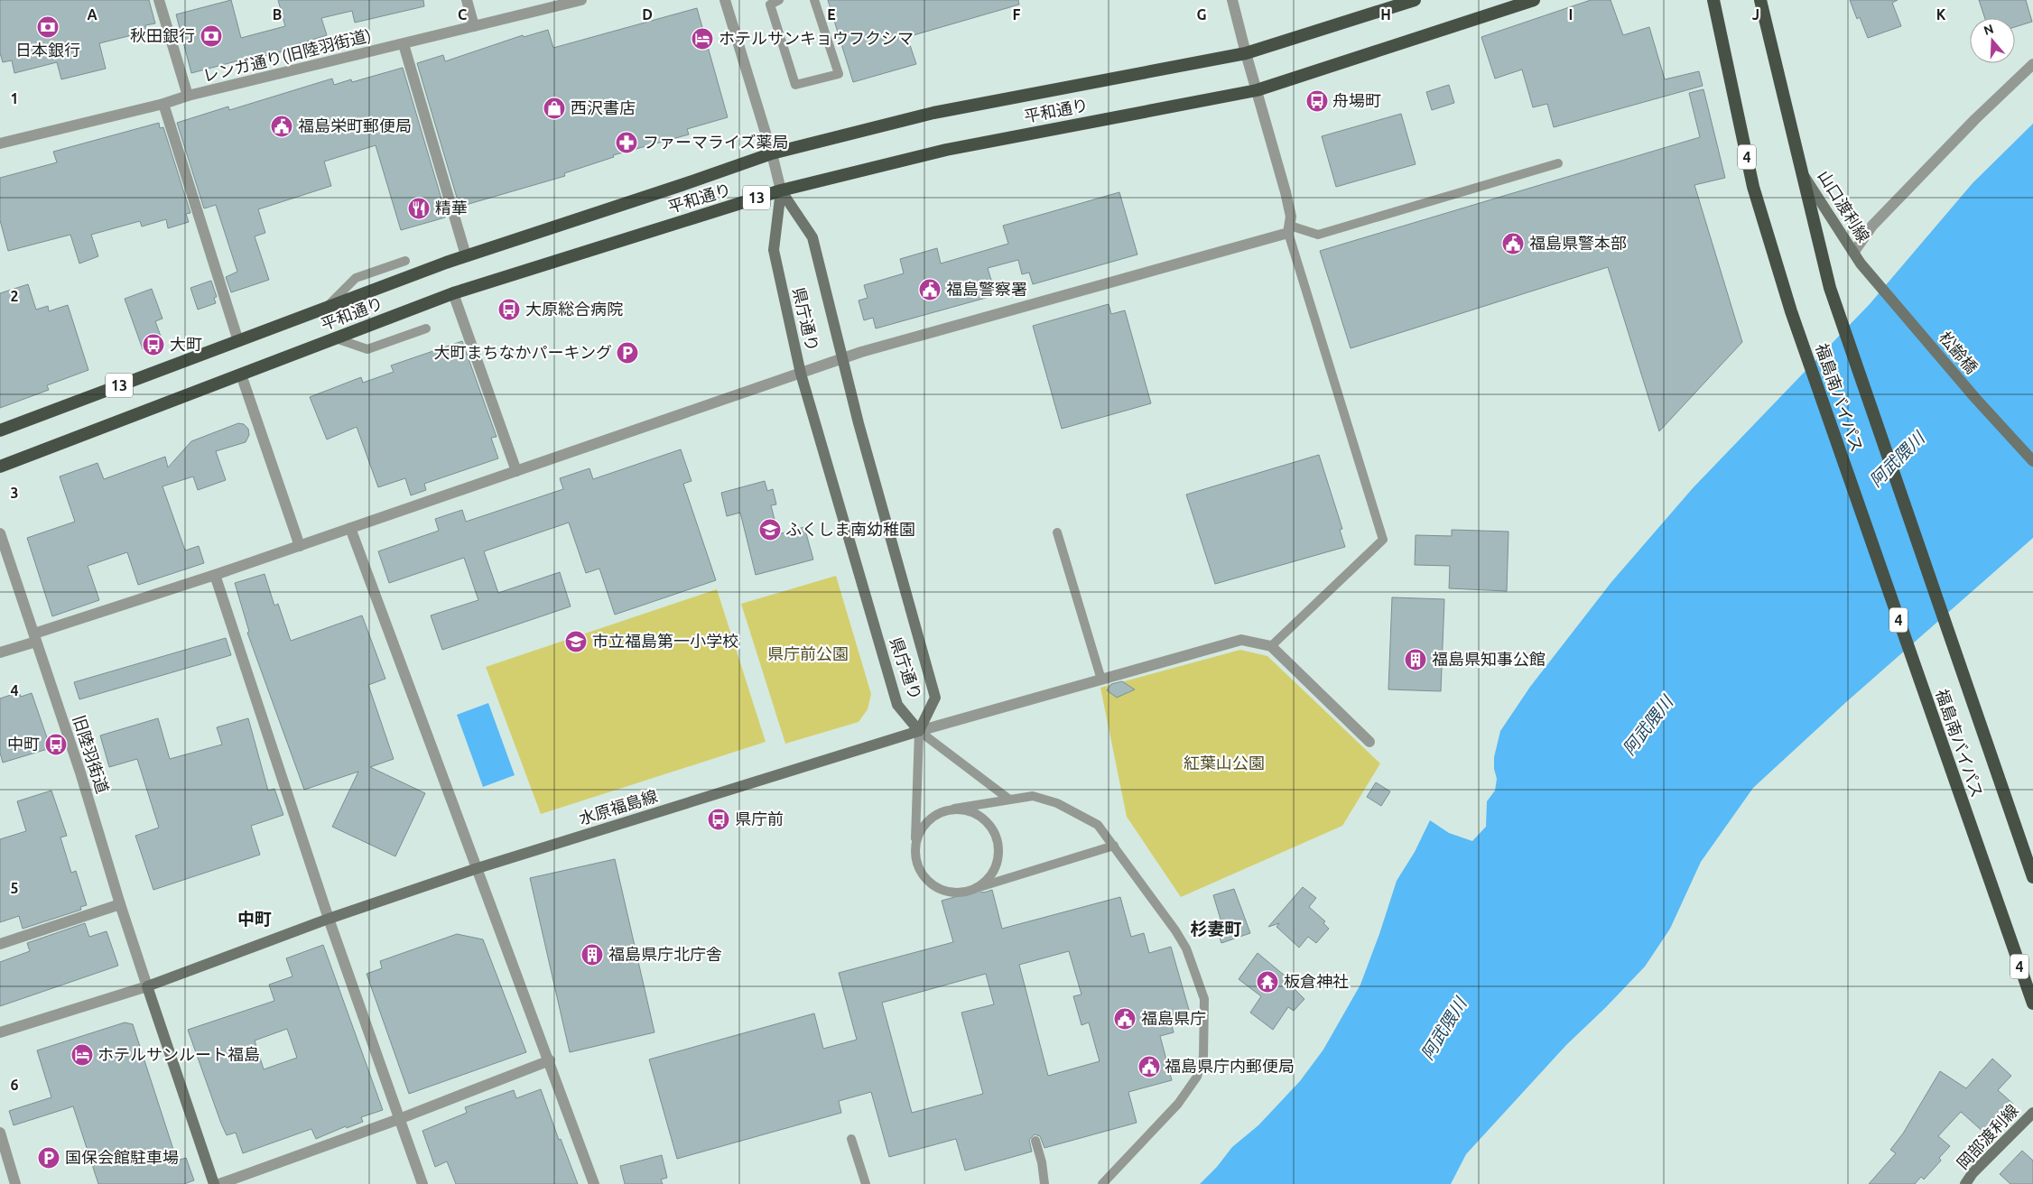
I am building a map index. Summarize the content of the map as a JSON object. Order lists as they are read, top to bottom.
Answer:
{
  "streets": {
    "highway": [
      "平和通り",
      "4",
      "13",
      "福島南バイパス"
    ],
    "main road": [
      "山口渡利線",
      "県庁通り",
      "松齢橋",
      "水原福島線",
      "岡部渡利線"
    ],
    "street": ["レンガ通り(旧陸羽街道)", "旧陸羽街道"]
  },
  "crossings": [
    ["平和通り", "県庁通り"],
    ["山口渡利線", "松齢橋"],
    ["山口渡利線", "福島南バイパス"],
    ["県庁通り", "水原福島線"],
    ["旧陸羽街道", "水原福島線"]
  ],
  "districts": ["中町", "杉妻町"],
  "water": ["阿武隈川"],
  "parks": ["県庁前公園", "紅葉山公園"],
  "places": {
    "bank": ["日本銀行", "秋田銀行"],
    "hotel": ["ホテルサンキョウフクシマ", "ホテルサンルート福島"],
    "bus stop": [
      "舟場町",
      "大原総合病院",
      "大町",
      "中町",
      "県庁前"
    ],
    "shop": ["西沢書店"],
    "public building": [
      "福島栄町郵便局",
      "福島県警本部",
      "福島警察署",
      "福島県庁",
      "福島県庁内郵便局"
    ],
    "pharmacy": ["ファーマライズ薬局"],
    "restaurant": ["精華"],
    "parking": ["大町まちなかパーキング", "国保会館駐車場"],
    "school or university": ["ふくしま南幼稚園", "市立福島第一小学校"],
    "building": ["福島県知事公館", "福島県庁北庁舎"],
    "temple": ["板倉神社"]
  },
  "north": "top",
  "grid": {
    "columns": [
      "A",
      "B",
      "C",
      "D",
      "E",
      "F",
      "G",
      "H",
      "I",
      "J",
      "K"
    ],
    "rows": [
      "1",
      "2",
      "3",
      "4",
      "5",
      "6"
    ]
  }
}
